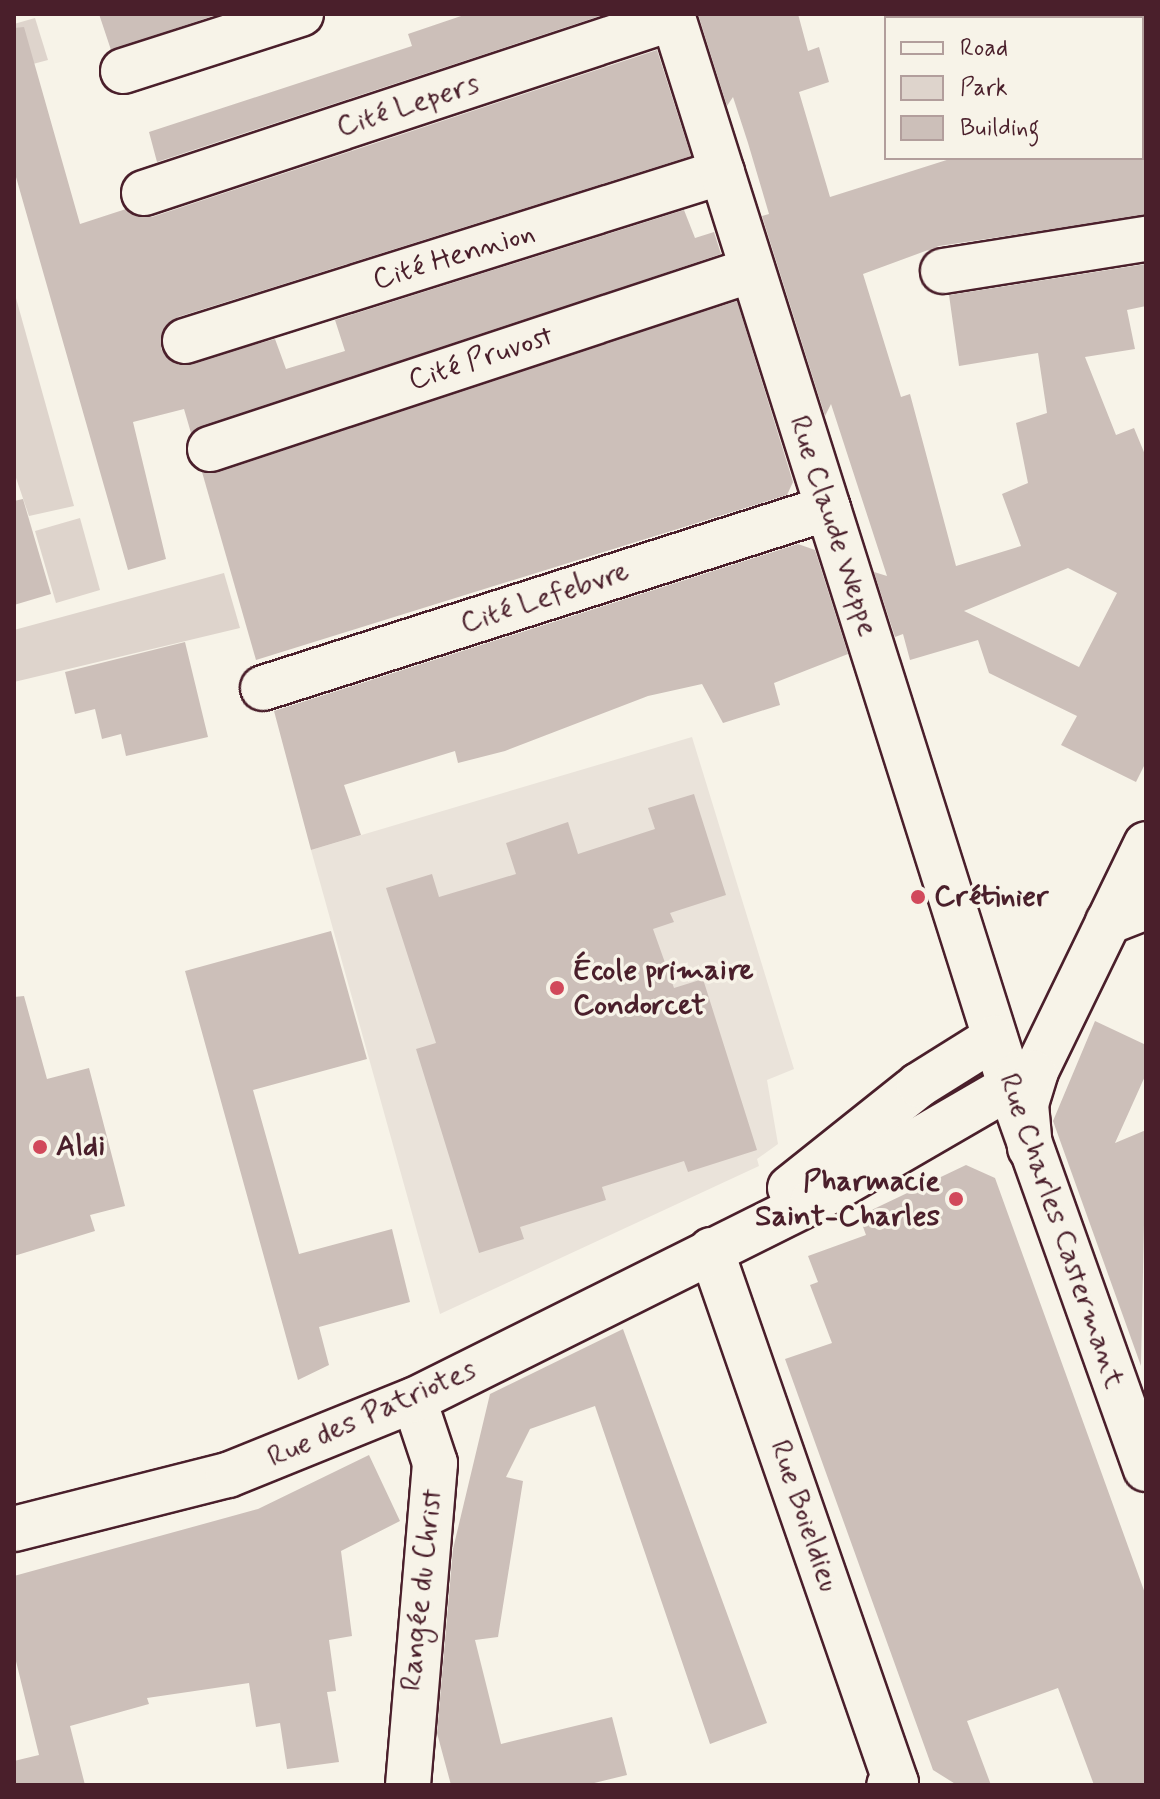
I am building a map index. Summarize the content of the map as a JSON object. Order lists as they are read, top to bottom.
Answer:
{
  "streets": {
    "street": [
      "Cité Lepers",
      "Cité Hennion",
      "Cité Pruvost",
      "Rue Claude Weppe",
      "Cité Lefebvre",
      "Rue Charles Castermant",
      "Rue des Patriotes",
      "Rue Boieldieu",
      "Rangée du Christ"
    ]
  },
  "crossings": [
    ["Cité Lepers", "Rue Claude Weppe"],
    ["Cité Hennion", "Rue Claude Weppe"],
    ["Cité Pruvost", "Rue Claude Weppe"],
    ["Rue Claude Weppe", "Cité Lefebvre"],
    ["Rue Claude Weppe", "Rue Charles Castermant"],
    ["Rue Claude Weppe", "Rue des Patriotes"],
    ["Rue Charles Castermant", "Rue des Patriotes"],
    ["Rue des Patriotes", "Rue Boieldieu"],
    ["Rue des Patriotes", "Rangée du Christ"]
  ],
  "places": [
    "Crétinier",
    "École primaire Condorcet",
    "Aldi",
    "Pharmacie Saint-Charles"
  ],
  "legend": ["Road", "Park", "Building"]
}
